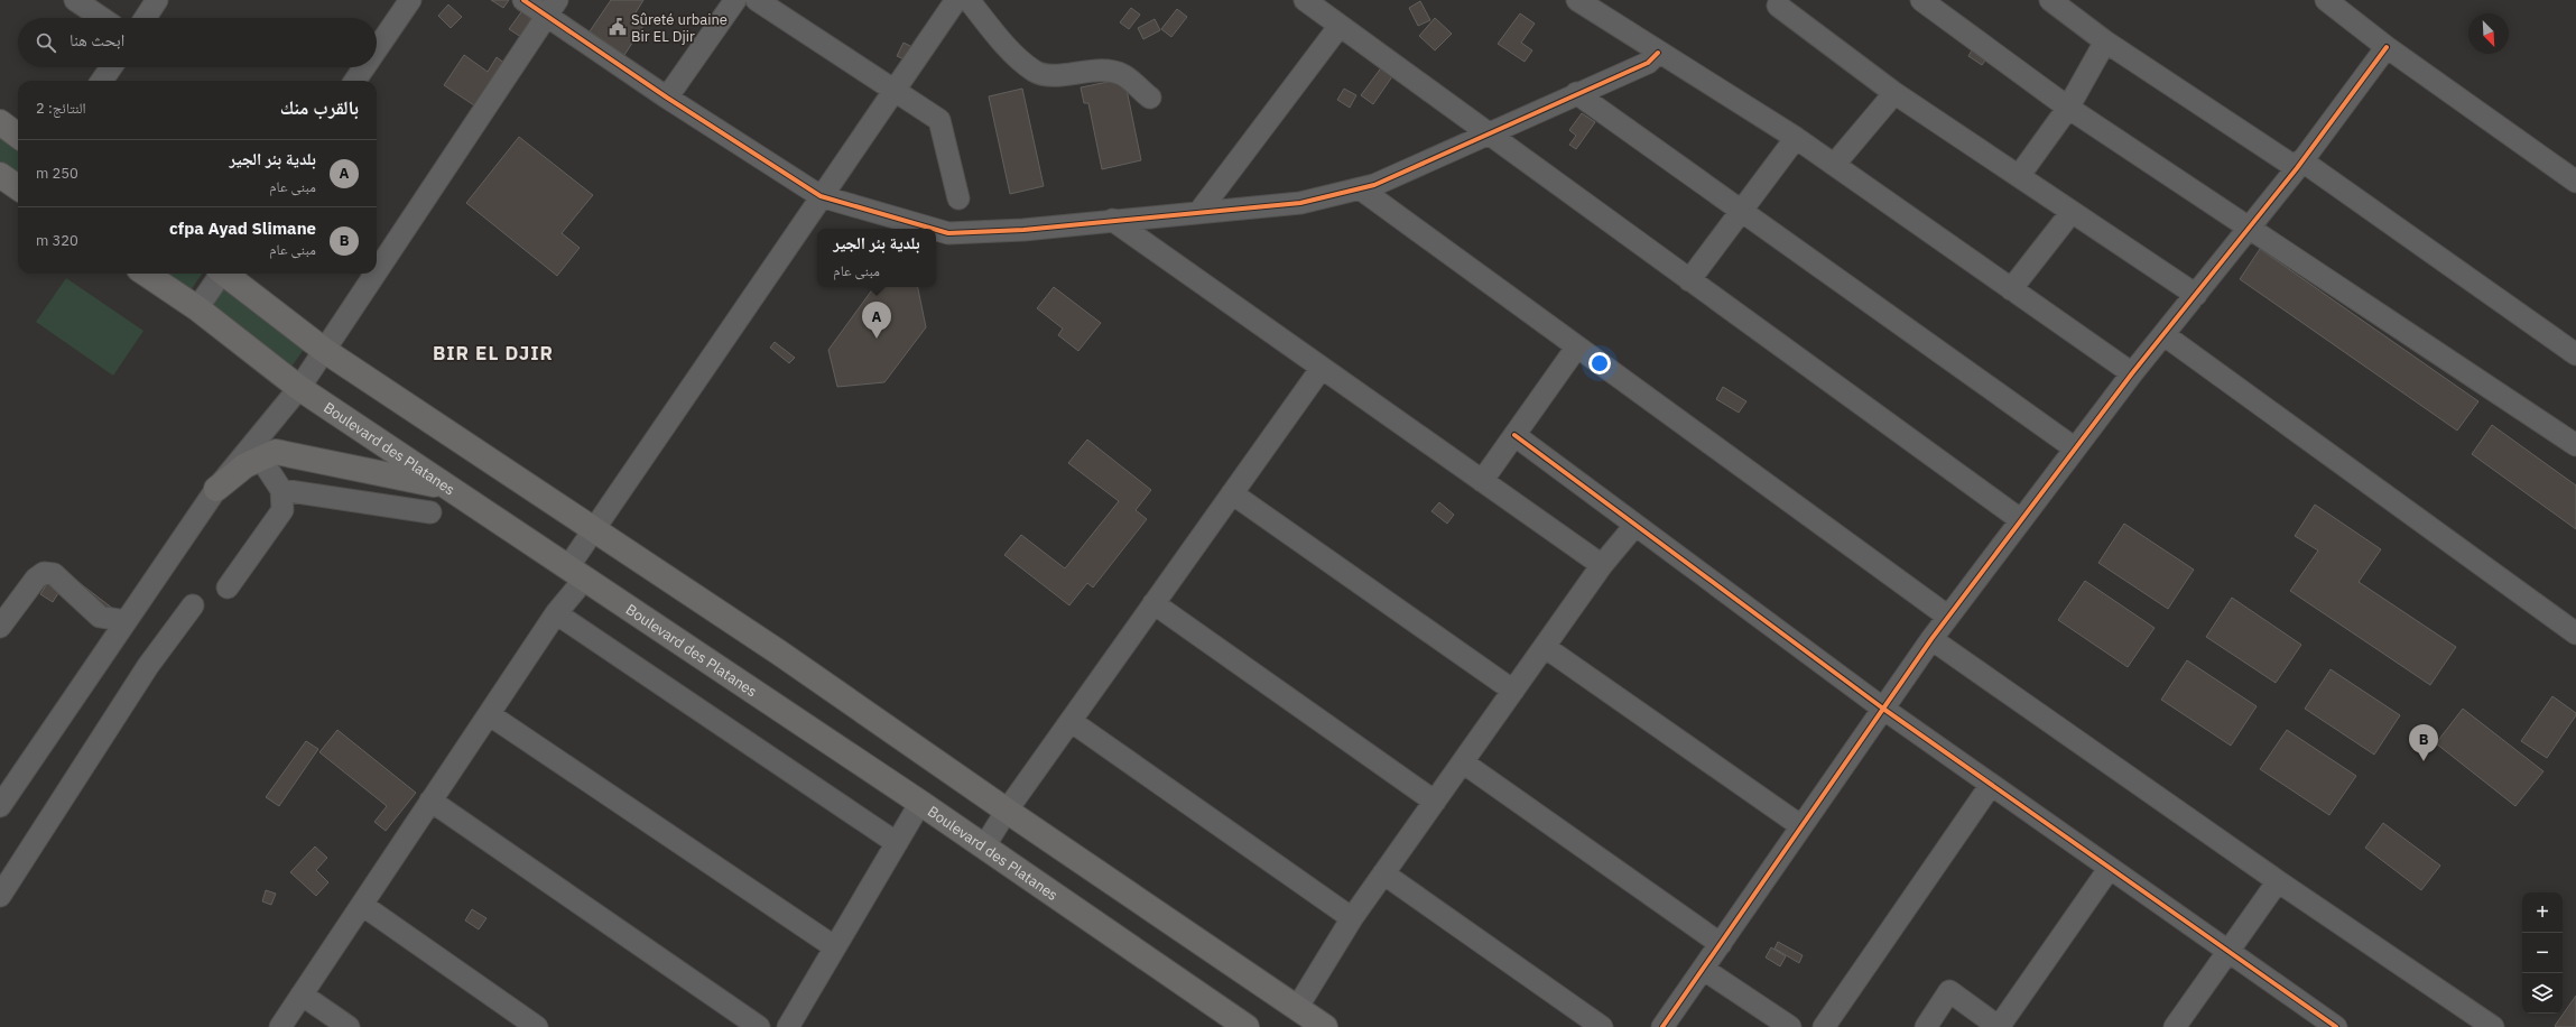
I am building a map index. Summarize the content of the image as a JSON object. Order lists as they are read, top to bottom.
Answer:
{
  "streets": {
    "main road": ["Boulevard des Platanes"]
  },
  "districts": ["BIR EL DJIR"],
  "places": {
    "public building": ["Sûreté urbaine Bir EL Djir"]
  },
  "north": "bottom right",
  "page": {
    "search": "ابحث هنا",
    "heading": ["بالقرب منك", "النتائج: 2"],
    "list": [
      {
        "mark": "A",
        "name": "بلدية بئر الجير",
        "note": "مبنى عام",
        "value": "250 m"
      },
      {
        "mark": "B",
        "name": "cfpa Ayad Slimane",
        "note": "مبنى عام",
        "value": "320 m"
      }
    ],
    "popup": ["بلدية بئر الجير", "مبنى عام"],
    "pins": ["A", "B"],
    "map_buttons": ["+", "−"]
  }
}
